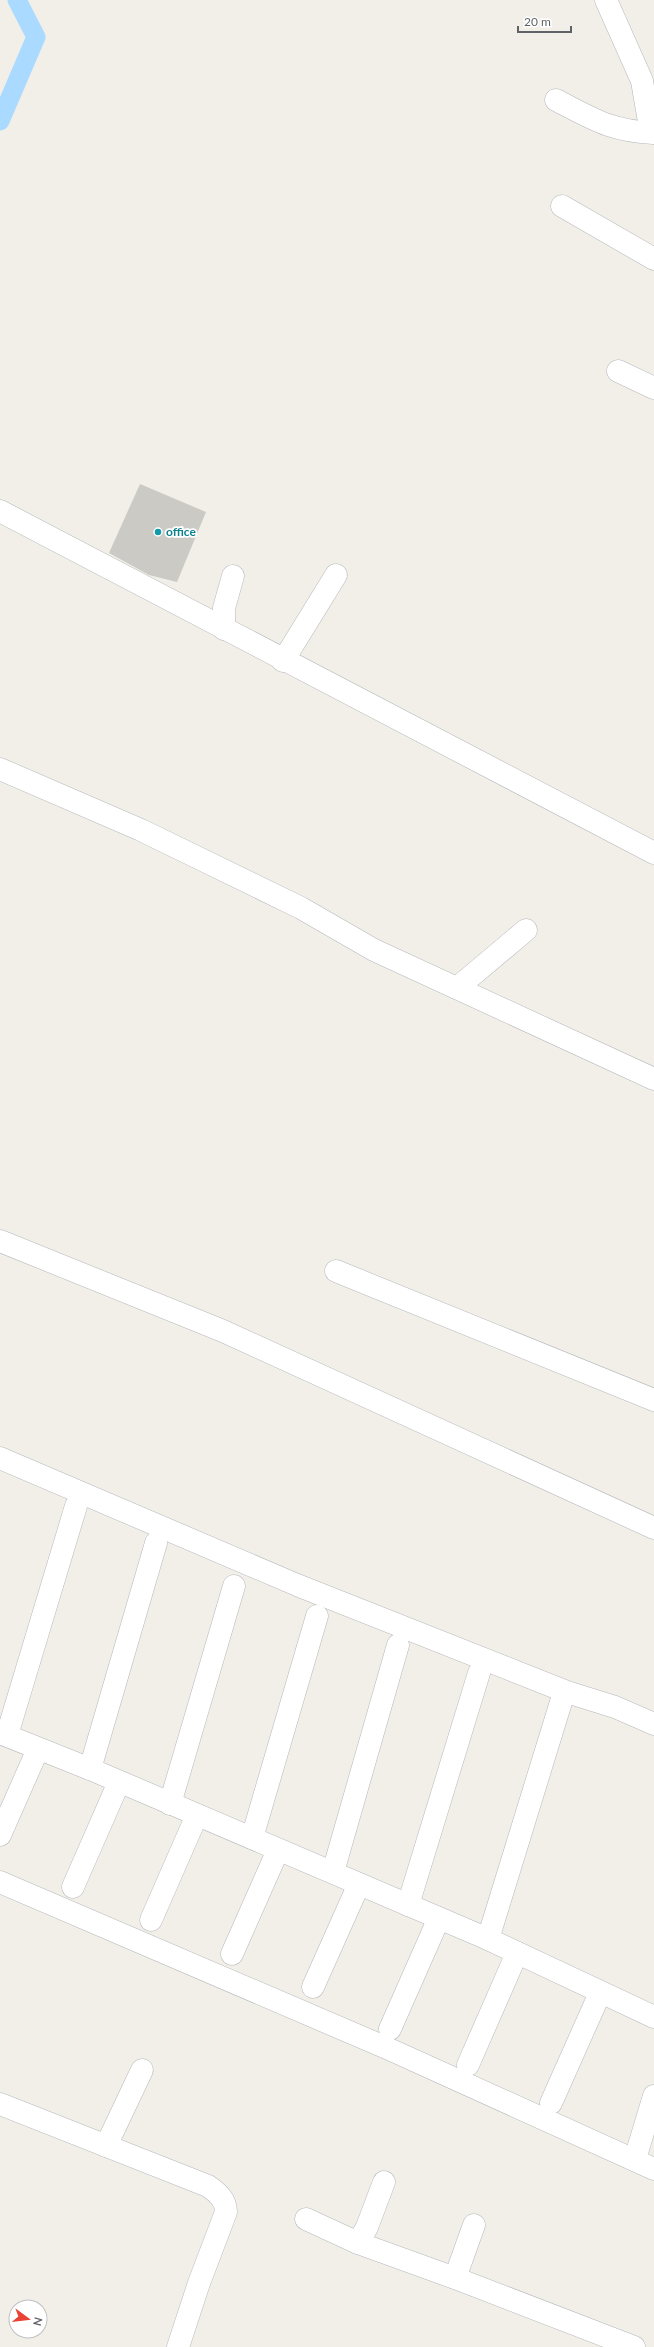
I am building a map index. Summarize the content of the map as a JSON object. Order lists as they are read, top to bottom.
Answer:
{
  "places": ["office"],
  "scale_bar": "20 m",
  "north": "right"
}
